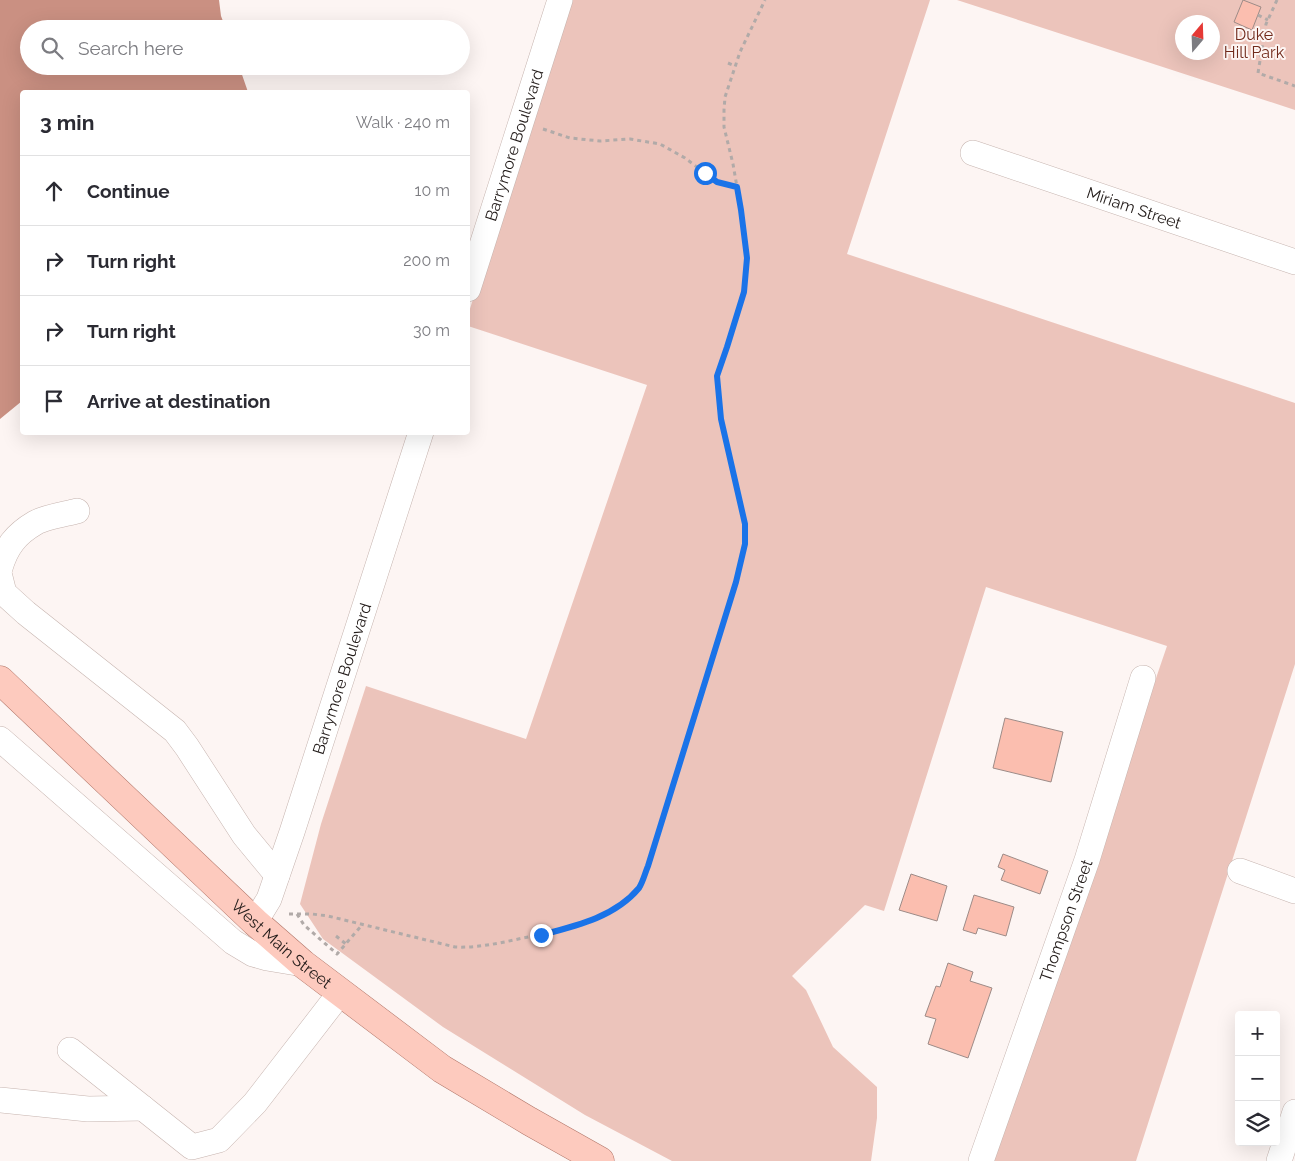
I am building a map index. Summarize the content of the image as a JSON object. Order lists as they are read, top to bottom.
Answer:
{
  "streets": {
    "main road": ["West Main Street"],
    "street": ["Barrymore Boulevard", "Miriam Street", "Thompson Street"]
  },
  "crossings": [
    ["Barrymore Boulevard", "West Main Street"]
  ],
  "parks": ["Duke Hill Park"],
  "north": "top",
  "page": {
    "search": "Search here",
    "heading": ["3 min", "Walk · 240 m"],
    "list": [
      ["Continue", "10 m"],
      ["Turn right", "200 m"],
      ["Turn right", "30 m"],
      "Arrive at destination"
    ],
    "map_buttons": ["+", "−"]
  }
}
